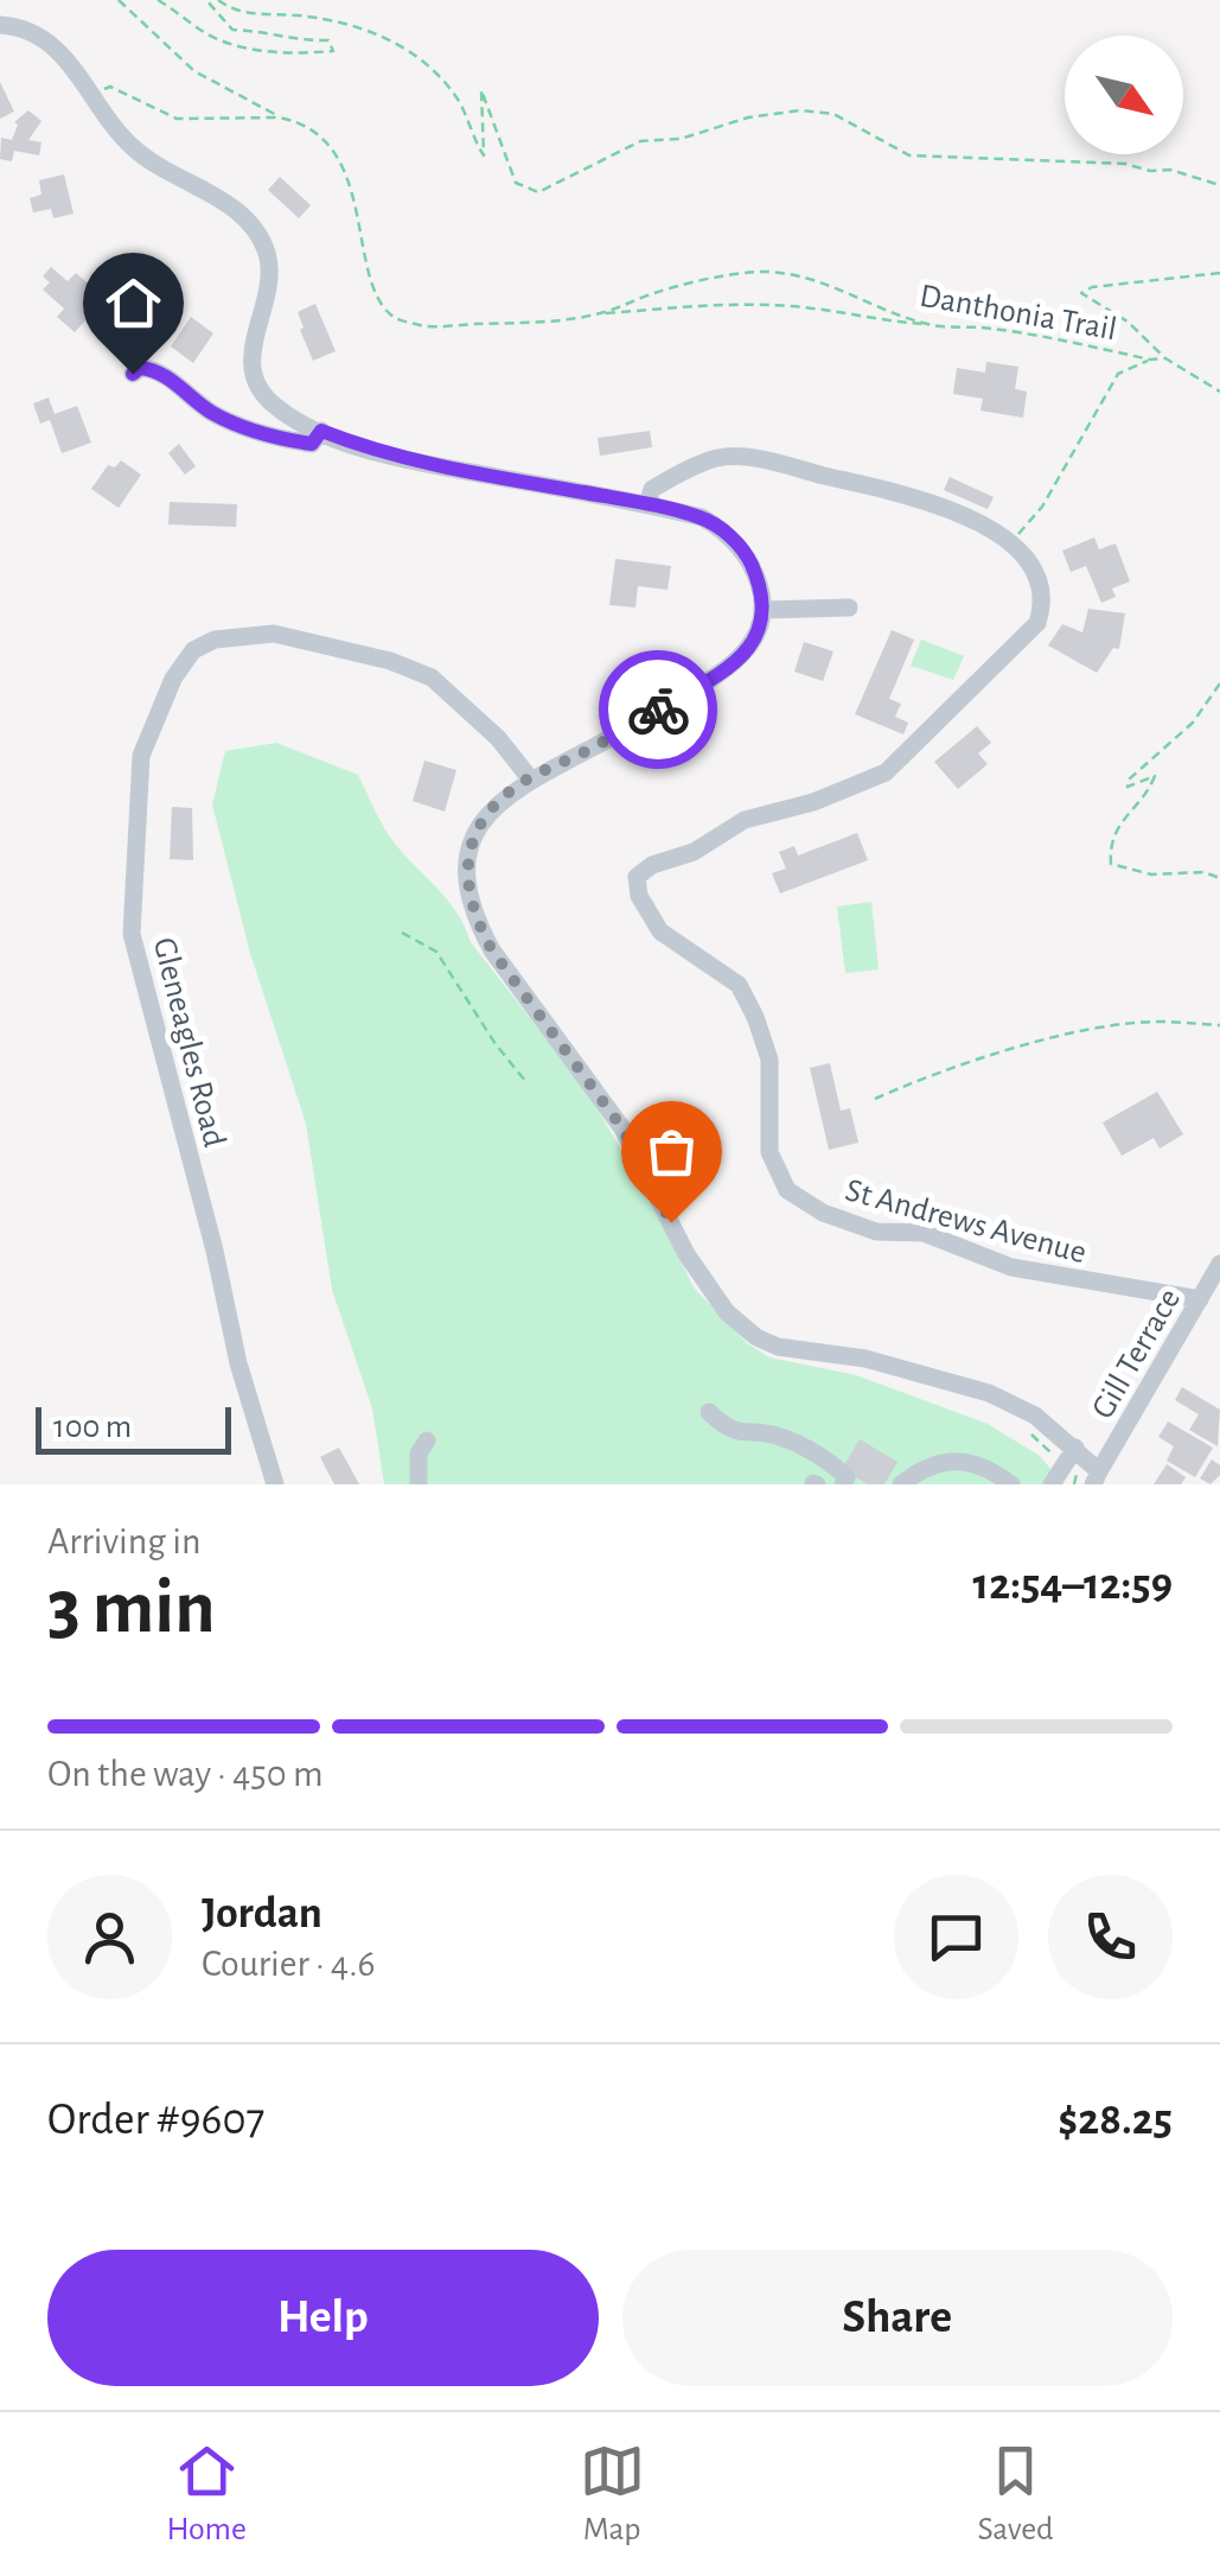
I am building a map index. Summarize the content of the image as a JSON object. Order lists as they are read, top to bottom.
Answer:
{
  "streets": {
    "street": ["Gleneagles Road", "St Andrews Avenue", "Gill Terrace"],
    "path": ["Danthonia Trail"]
  },
  "crossings": [
    ["St Andrews Avenue", "Gill Terrace"]
  ],
  "scale_bar": "100 m",
  "north": "bottom right",
  "page": {
    "scale": "100 m",
    "heading": ["3 min", "Arriving in", "12:54–12:59"],
    "panel": [
      "Jordan",
      "Courier · 4.6",
      "Order #9607",
      "$28.25"
    ],
    "bar": "On the way · 450 m",
    "buttons": ["Help", "Share"],
    "tabs": ["Home", "Map", "Saved"]
  }
}
